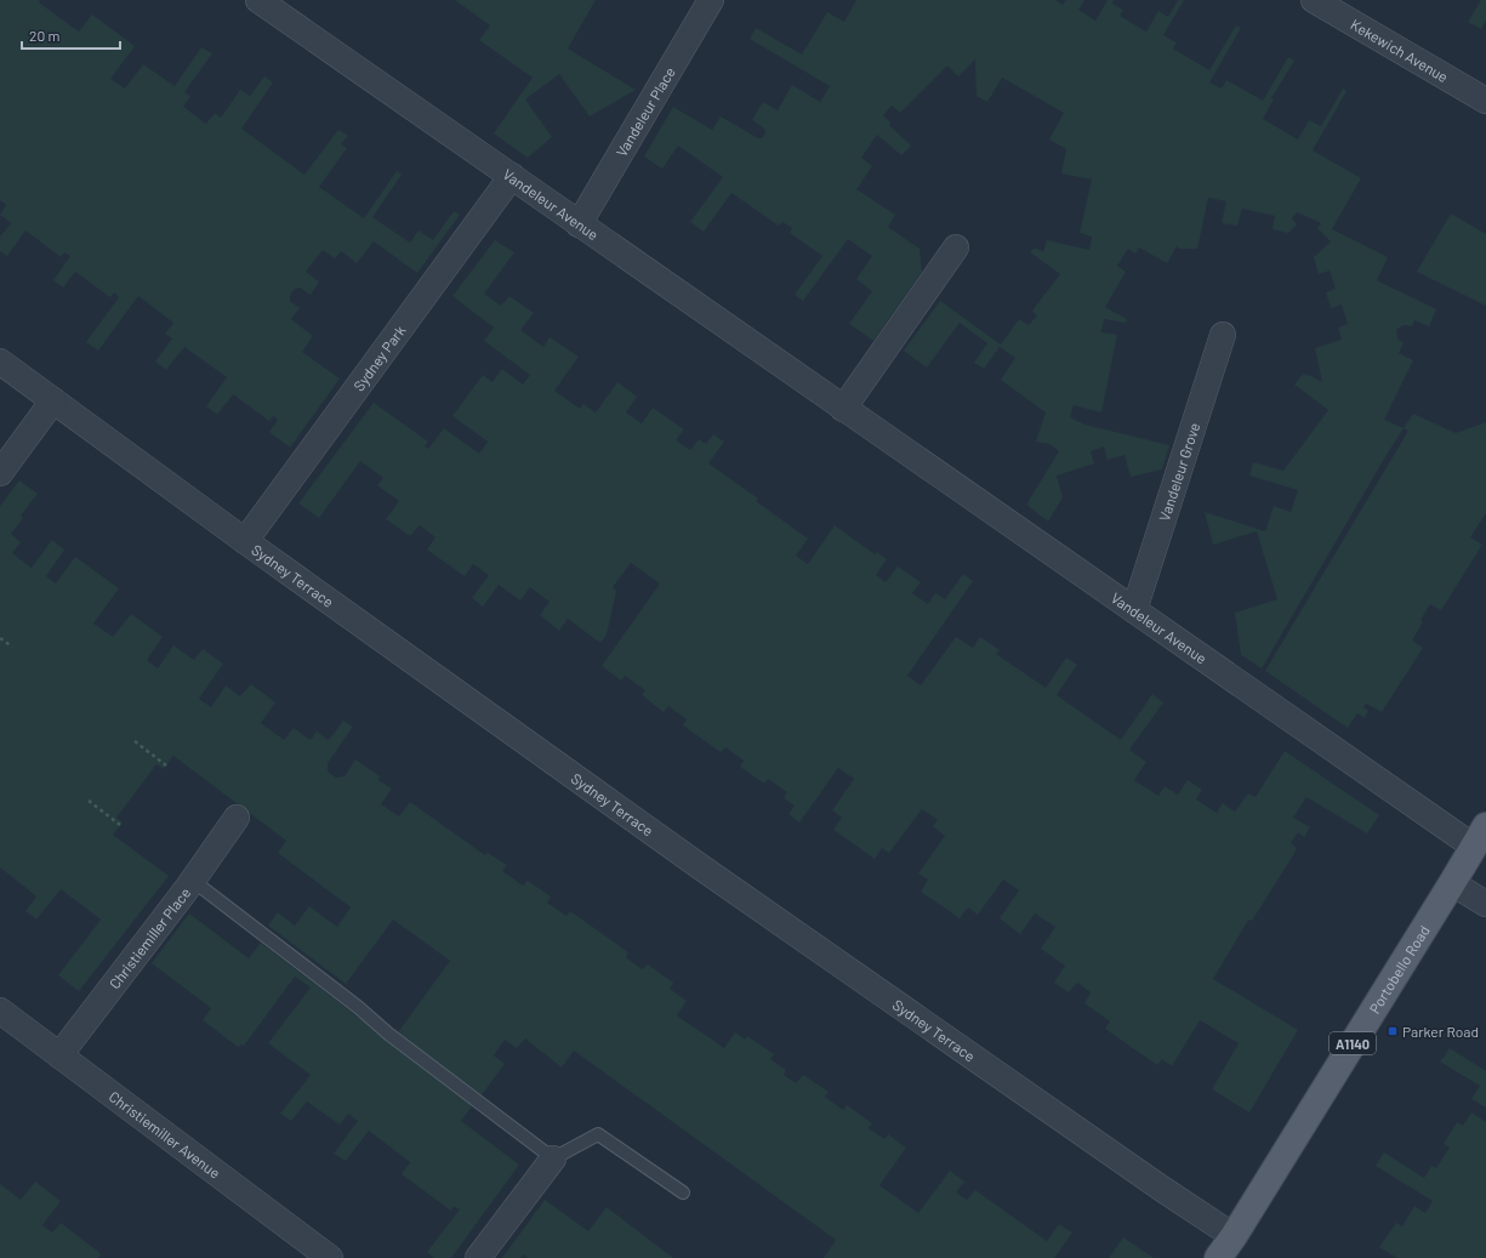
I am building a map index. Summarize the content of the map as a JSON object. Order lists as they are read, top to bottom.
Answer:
{
  "streets": {
    "main road": ["Portobello Road", "A1140"],
    "street": [
      "Kekewich Avenue",
      "Vandeleur Place",
      "Vandeleur Avenue",
      "Sydney Park",
      "Vandeleur Grove",
      "Sydney Terrace",
      "Christiemiller Place",
      "Christiemiller Avenue"
    ]
  },
  "crossings": [
    ["Vandeleur Place", "Vandeleur Avenue"],
    ["Vandeleur Avenue", "Sydney Park"],
    ["Vandeleur Avenue", "Vandeleur Grove"],
    ["Vandeleur Avenue", "Portobello Road"],
    ["Sydney Park", "Sydney Terrace"],
    ["Sydney Terrace", "Portobello Road"],
    ["Christiemiller Place", "Christiemiller Avenue"]
  ],
  "places": {
    "transit": ["Parker Road"]
  },
  "scale_bar": "20 m"
}
